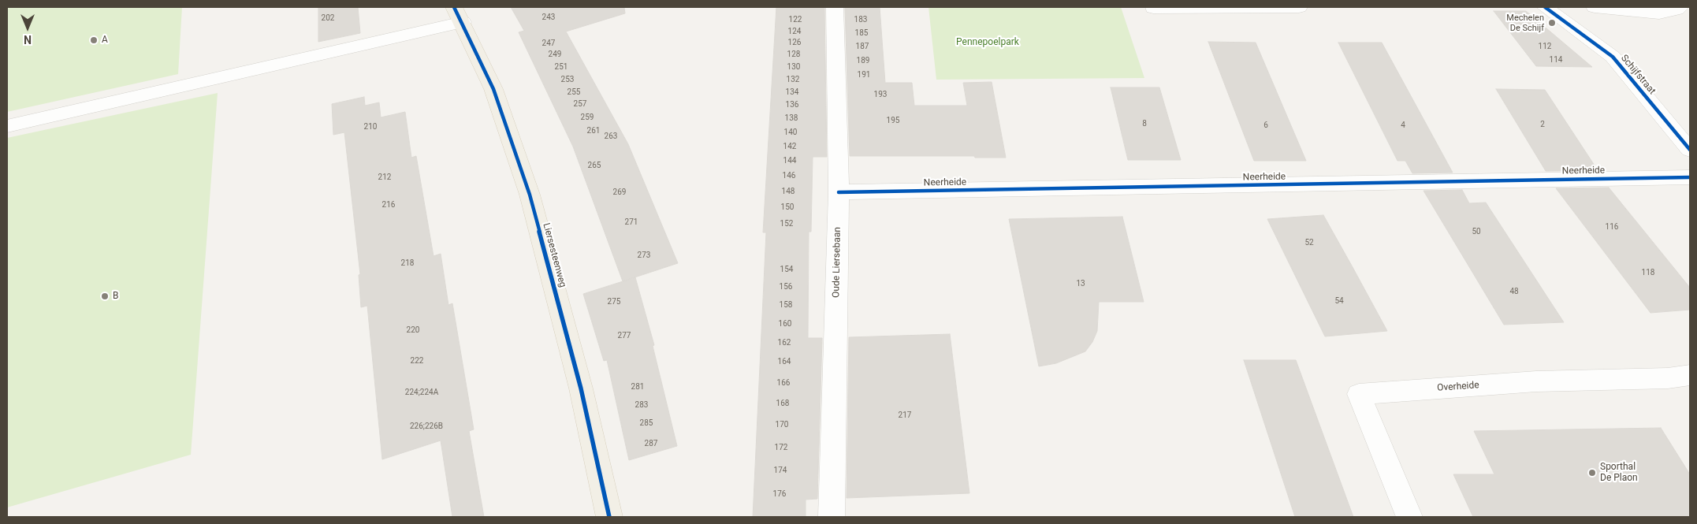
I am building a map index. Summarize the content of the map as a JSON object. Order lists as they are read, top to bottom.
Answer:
{
  "streets": {
    "main road": ["Liersesteenweg"],
    "street": [
      "Schijfstraat",
      "Neerheide",
      "Oude Liersebaan",
      "Overheide"
    ]
  },
  "crossings": [
    ["Neerheide", "Oude Liersebaan"]
  ],
  "parks": ["Pennepoelpark"],
  "places": [
    "Mechelen De Schijf",
    "A",
    "B",
    "Sporthal De Plaon"
  ],
  "house_numbers": [
    "243",
    "202",
    "122",
    "183",
    "124",
    "185",
    "126",
    "247",
    "187",
    "112",
    "249",
    "128",
    "114",
    "189",
    "251",
    "130",
    "191",
    "253",
    "132",
    "255",
    "134",
    "193",
    "257",
    "136",
    "259",
    "138",
    "195",
    "8",
    "2",
    "6",
    "4",
    "210",
    "261",
    "140",
    "263",
    "142",
    "144",
    "265",
    "146",
    "212",
    "148",
    "269",
    "216",
    "150",
    "271",
    "152",
    "116",
    "50",
    "52",
    "273",
    "218",
    "154",
    "118",
    "13",
    "156",
    "48",
    "54",
    "275",
    "158",
    "160",
    "220",
    "277",
    "162",
    "222",
    "164",
    "166",
    "281",
    "224;224A",
    "168",
    "283",
    "217",
    "285",
    "170",
    "226;226B",
    "287",
    "172",
    "174",
    "176"
  ],
  "north": "bottom"
}
